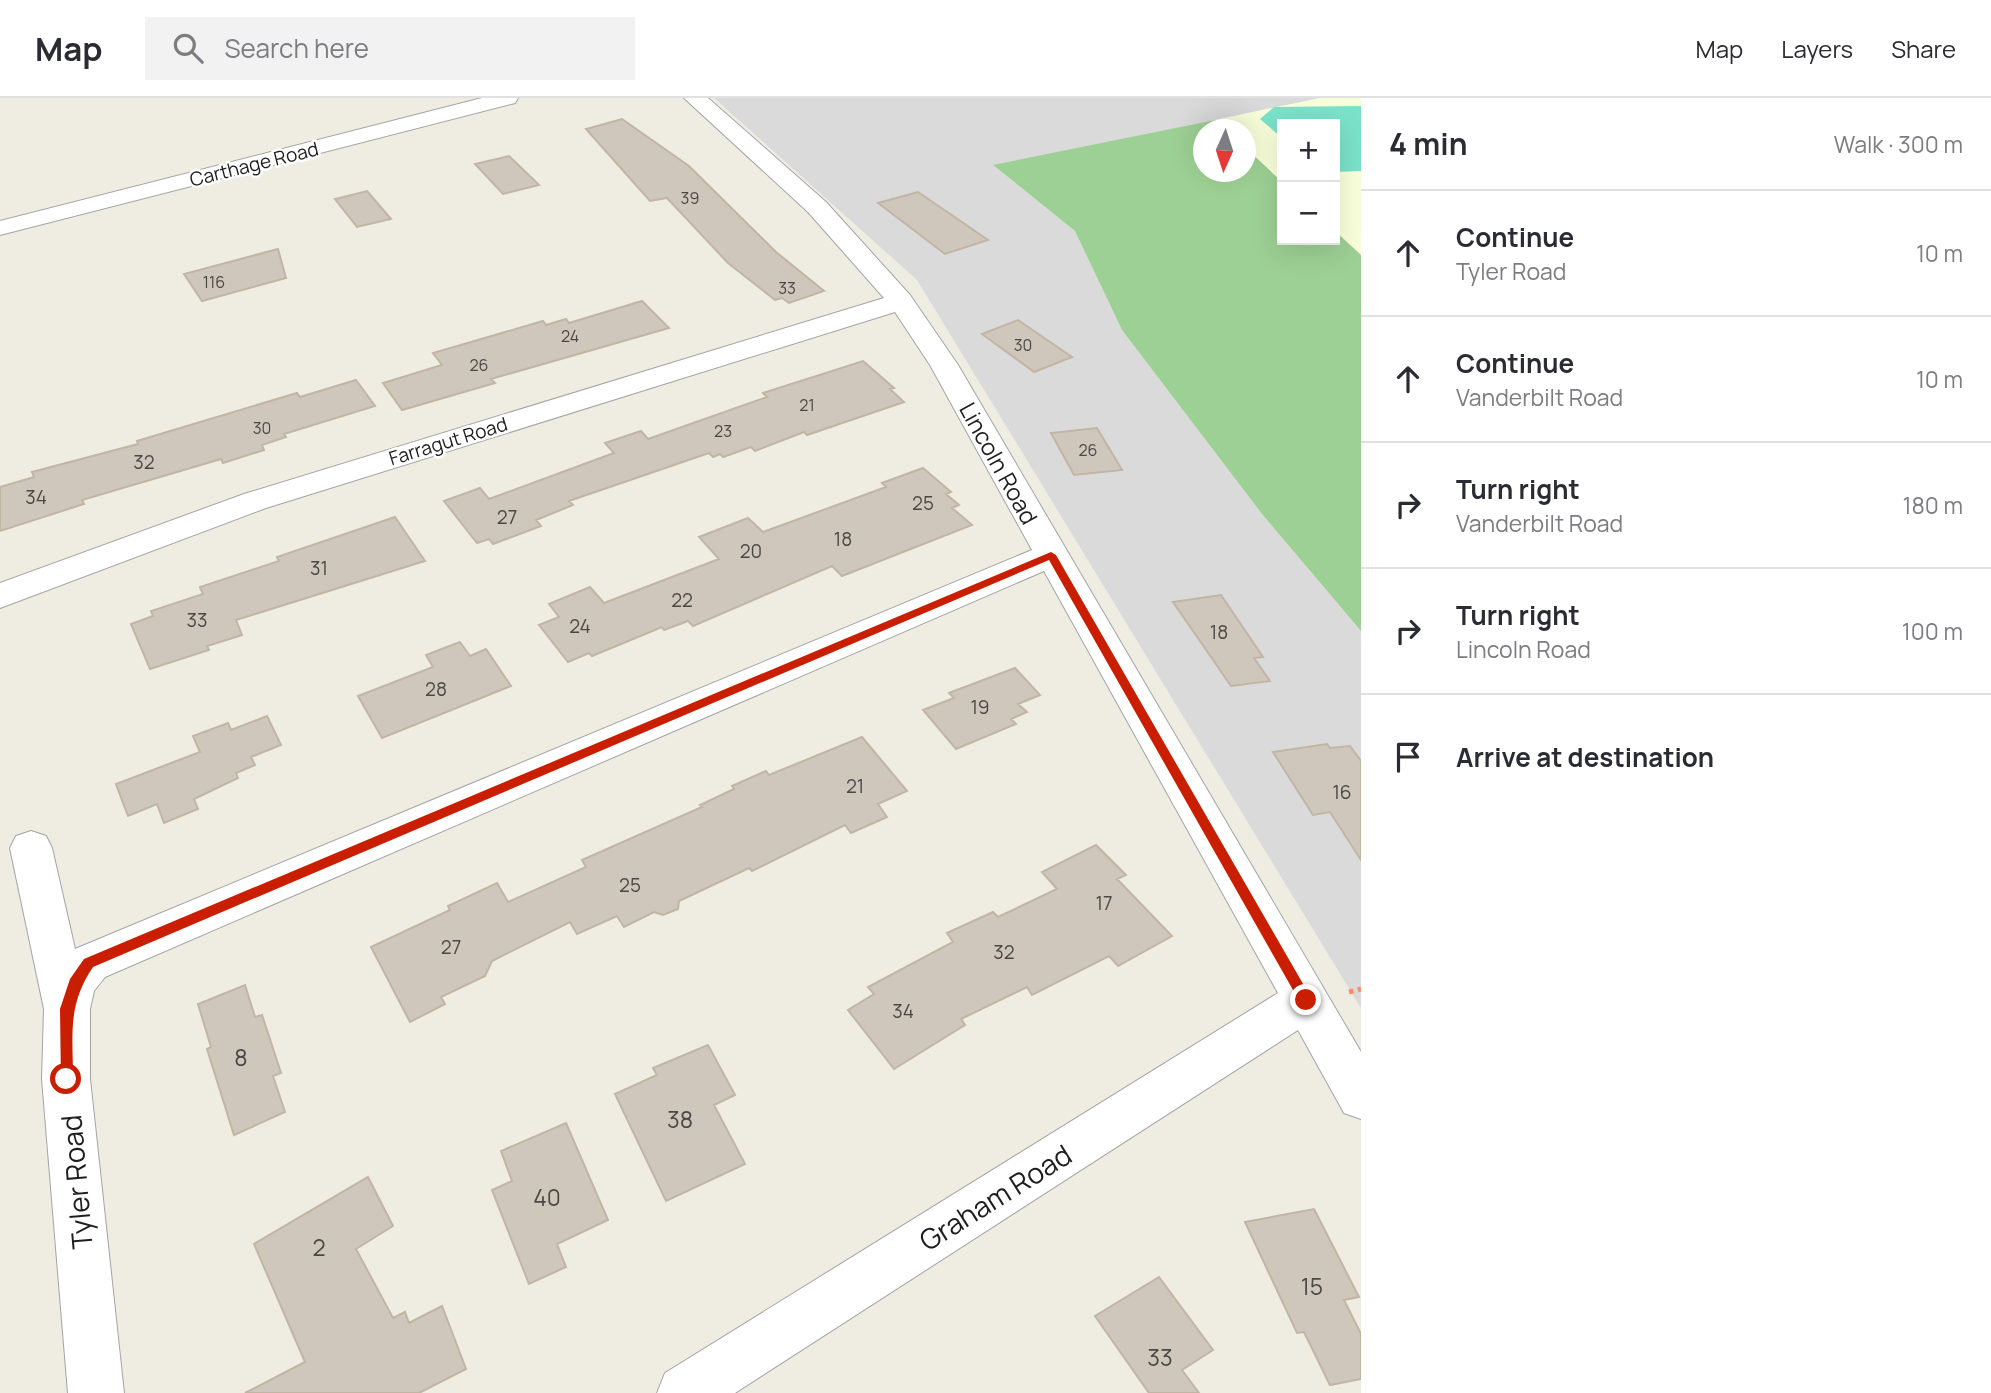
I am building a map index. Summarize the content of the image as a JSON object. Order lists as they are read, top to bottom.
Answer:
{
  "streets": {
    "street": [
      "Carthage Road",
      "Farragut Road",
      "Lincoln Road",
      "Tyler Road",
      "Graham Road"
    ]
  },
  "crossings": [
    ["Farragut Road", "Lincoln Road"],
    ["Lincoln Road", "Graham Road"]
  ],
  "house_numbers": [
    "39",
    "116",
    "33",
    "24",
    "30",
    "26",
    "21",
    "30",
    "23",
    "26",
    "32",
    "34",
    "25",
    "27",
    "18",
    "20",
    "31",
    "22",
    "33",
    "24",
    "18",
    "28",
    "19",
    "21",
    "16",
    "25",
    "17",
    "27",
    "32",
    "34",
    "8",
    "38",
    "40",
    "2",
    "15",
    "33"
  ],
  "north": "bottom",
  "page": {
    "header": "Map",
    "search": "Search here",
    "nav": ["Map", "Layers", "Share"],
    "heading": ["4 min", "Walk · 300 m"],
    "map_buttons": ["+", "−"],
    "list": [
      ["Continue", "Tyler Road", "10 m"],
      ["Continue", "Vanderbilt Road", "10 m"],
      ["Turn right", "Vanderbilt Road", "180 m"],
      ["Turn right", "Lincoln Road", "100 m"],
      "Arrive at destination"
    ]
  }
}
